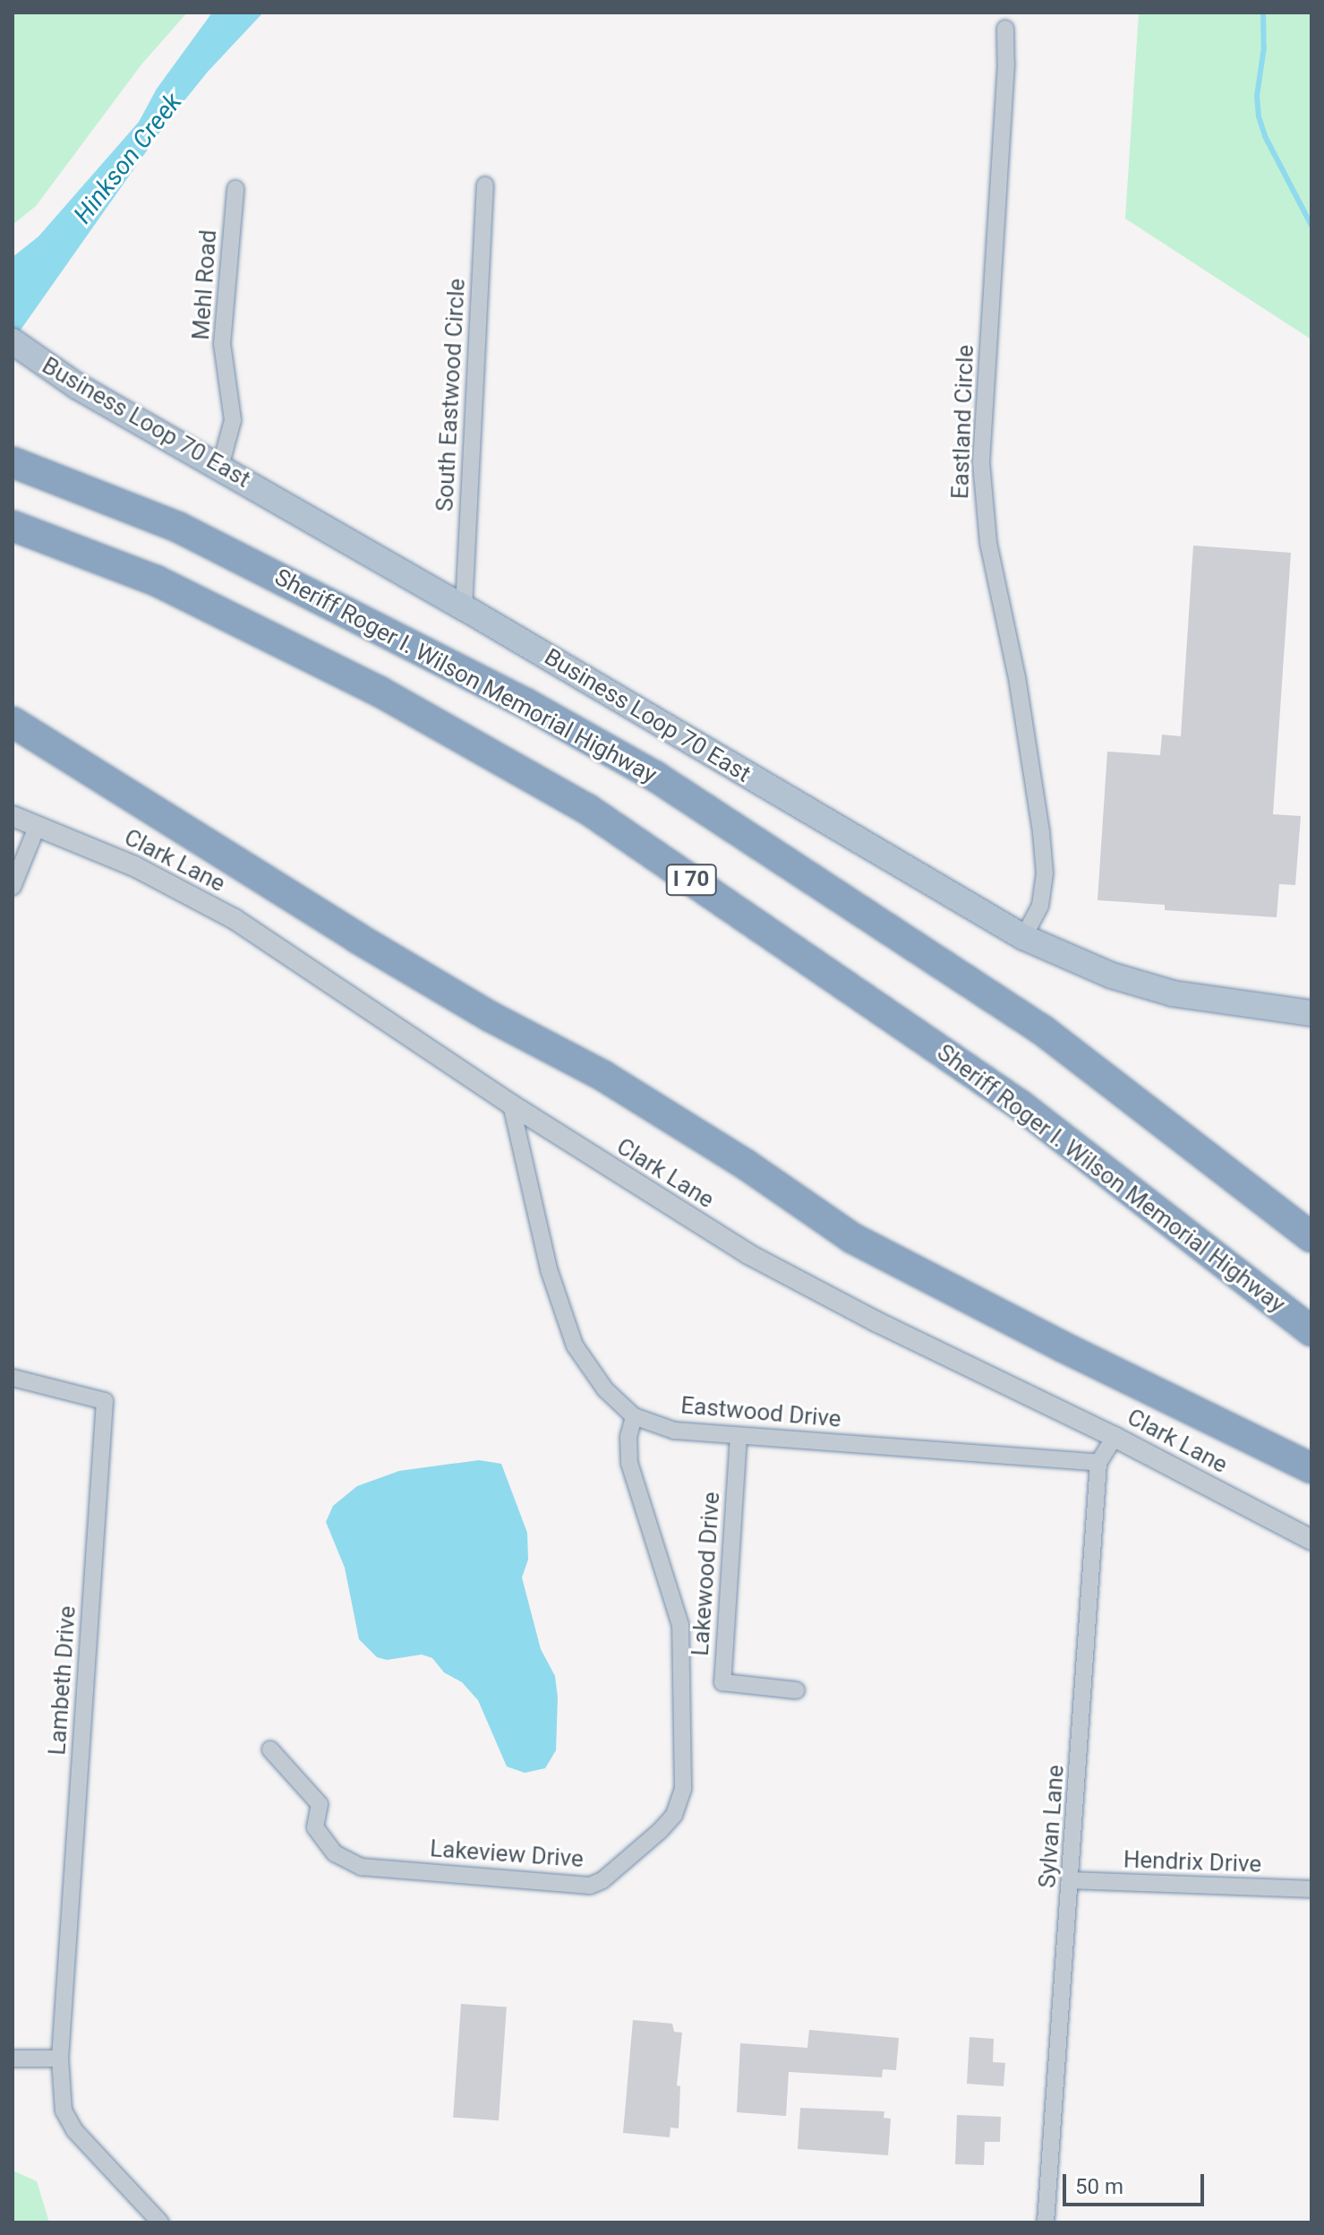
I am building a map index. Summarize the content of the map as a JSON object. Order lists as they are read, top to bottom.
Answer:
{
  "streets": {
    "highway": ["Sheriff Roger I. Wilson Memorial Highway", "I 70"],
    "main road": ["Business Loop 70 East"],
    "street": [
      "Mehl Road",
      "South Eastwood Circle",
      "Eastland Circle",
      "Clark Lane",
      "Eastwood Drive",
      "Lakewood Drive",
      "Lambeth Drive",
      "Sylvan Lane",
      "Lakeview Drive",
      "Hendrix Drive"
    ]
  },
  "crossings": [
    ["Mehl Road", "Business Loop 70 East"],
    ["South Eastwood Circle", "Business Loop 70 East"],
    ["Eastland Circle", "Business Loop 70 East"],
    ["Clark Lane", "Eastwood Drive"],
    ["Clark Lane", "Sylvan Lane"],
    ["Eastwood Drive", "Lakewood Drive"],
    ["Eastwood Drive", "Sylvan Lane"],
    ["Eastwood Drive", "Lakeview Drive"],
    ["Sylvan Lane", "Hendrix Drive"]
  ],
  "water": ["Hinkson Creek"],
  "scale_bar": "50 m"
}
